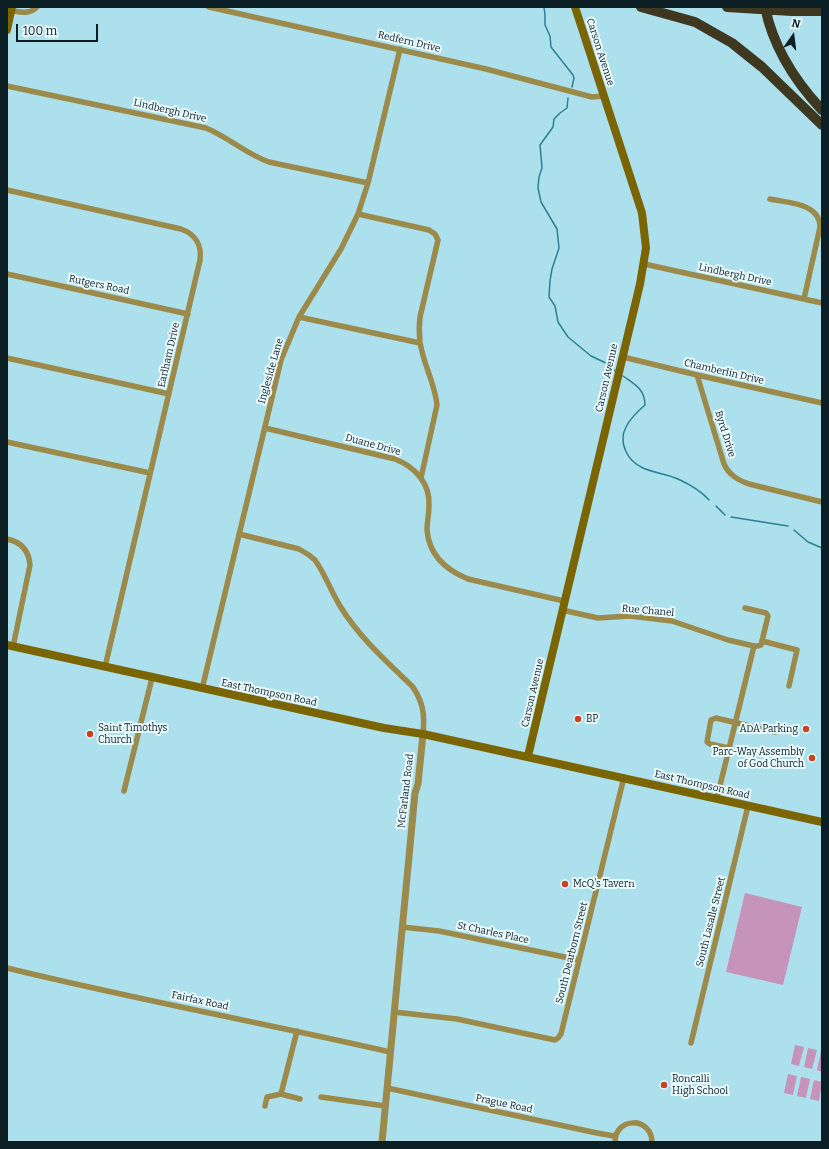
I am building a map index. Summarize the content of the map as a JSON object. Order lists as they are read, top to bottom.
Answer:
{
  "streets": {
    "main road": ["Carson Avenue", "East Thompson Road"],
    "street": [
      "Redfern Drive",
      "Lindbergh Drive",
      "Rutgers Road",
      "Earlham Drive",
      "Ingleside Lane",
      "Chamberlin Drive",
      "Byrd Drive",
      "Duane Drive",
      "Rue Chanel",
      "McFarland Road",
      "South Lasalle Street",
      "St Charles Place",
      "South Dearborn Street",
      "Fairfax Road",
      "Prague Road"
    ]
  },
  "crossings": [
    ["Redfern Drive", "Carson Avenue"],
    ["Redfern Drive", "Ingleside Lane"],
    ["Carson Avenue", "Lindbergh Drive"],
    ["Carson Avenue", "Chamberlin Drive"],
    ["Carson Avenue", "Duane Drive"],
    ["Carson Avenue", "Rue Chanel"],
    ["Carson Avenue", "East Thompson Road"],
    ["Lindbergh Drive", "Ingleside Lane"],
    ["Rutgers Road", "Earlham Drive"],
    ["Earlham Drive", "East Thompson Road"],
    ["Ingleside Lane", "Duane Drive"],
    ["Ingleside Lane", "East Thompson Road"],
    ["Ingleside Lane", "McFarland Road"],
    ["Chamberlin Drive", "Byrd Drive"],
    ["Duane Drive", "Rue Chanel"],
    ["East Thompson Road", "McFarland Road"],
    ["East Thompson Road", "South Lasalle Street"],
    ["East Thompson Road", "South Dearborn Street"],
    ["McFarland Road", "St Charles Place"],
    ["McFarland Road", "South Dearborn Street"],
    ["McFarland Road", "Fairfax Road"],
    ["McFarland Road", "Prague Road"],
    ["St Charles Place", "South Dearborn Street"]
  ],
  "places": [
    "BP",
    "ADA Parking",
    "Saint Timothys Church",
    "Parc-Way Assembly of God Church",
    "McQ's Tavern",
    "Roncalli High School"
  ],
  "scale_bar": "100 m",
  "north": "top"
}
